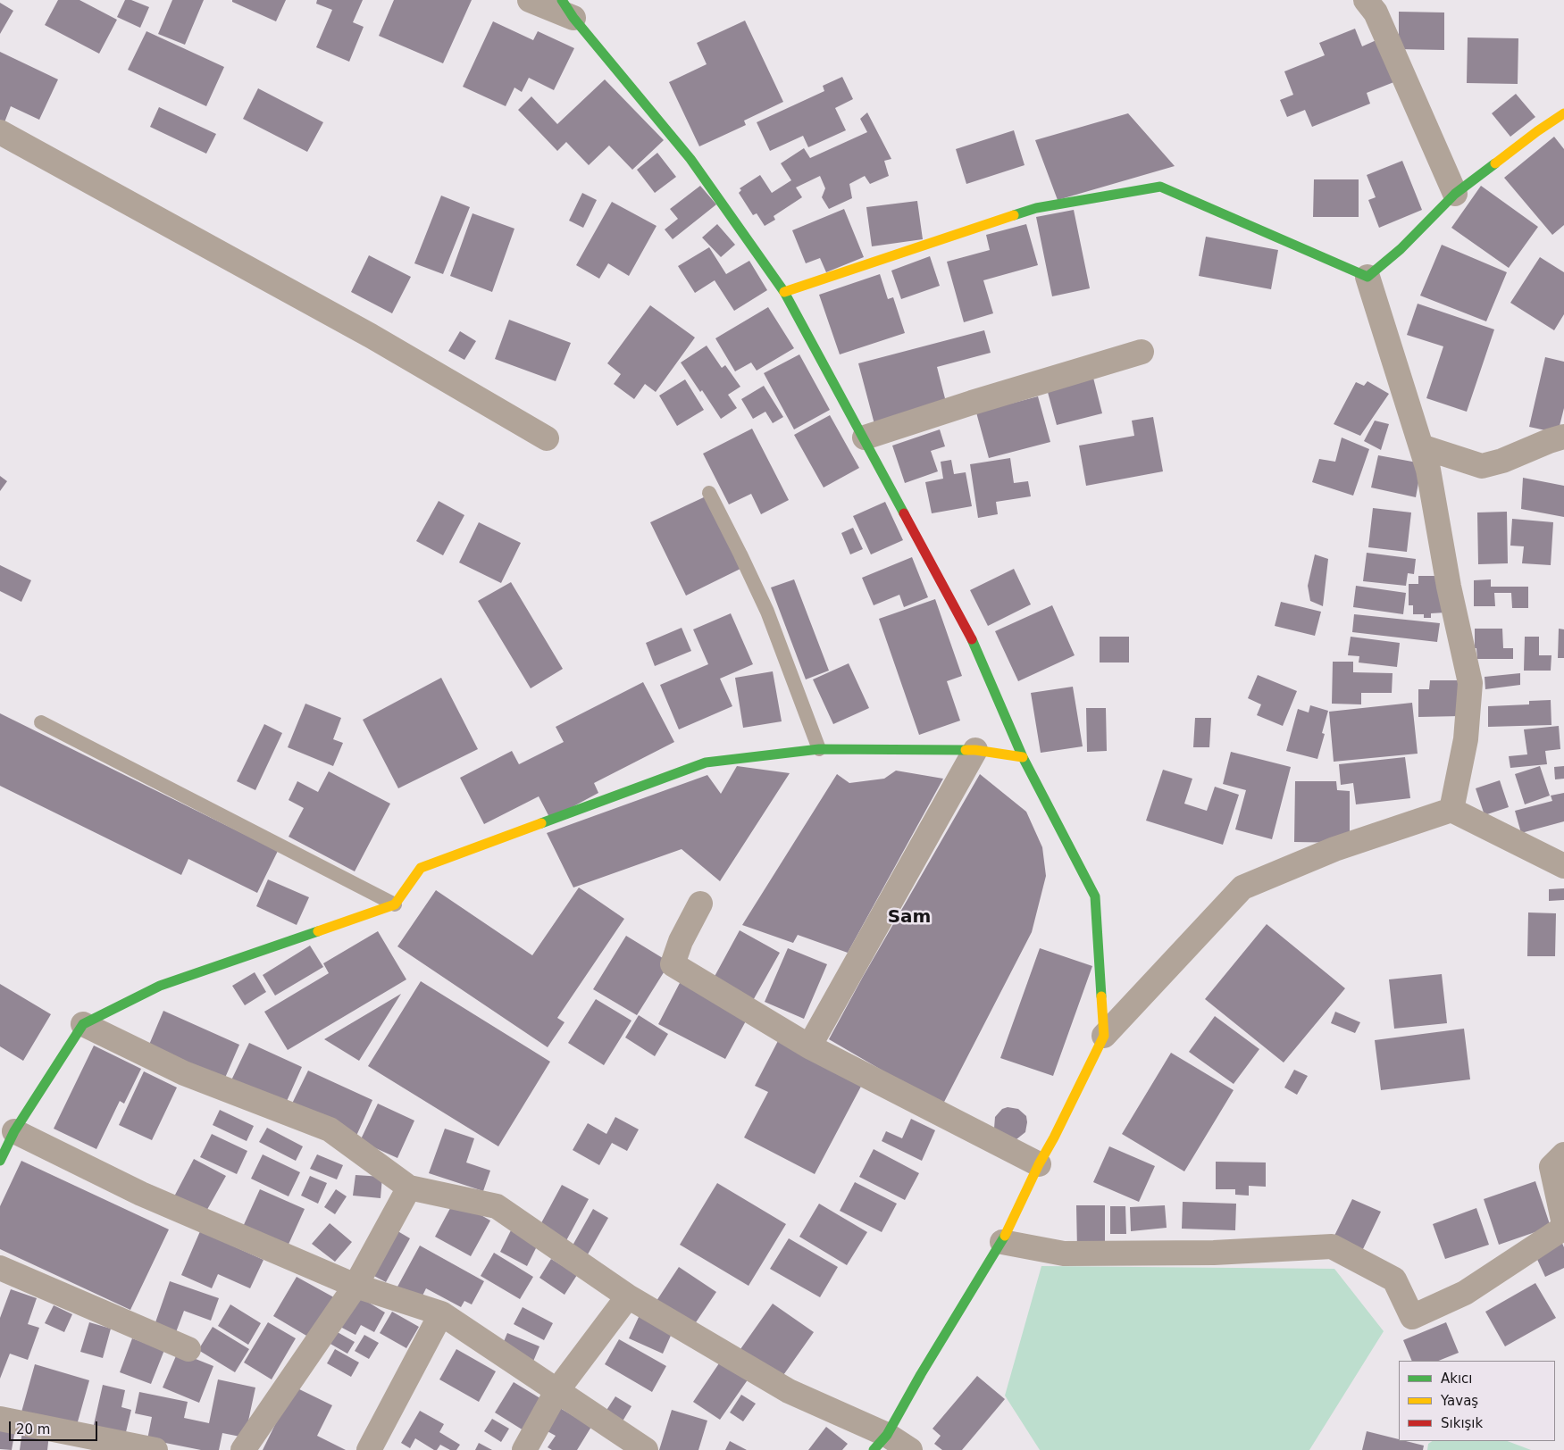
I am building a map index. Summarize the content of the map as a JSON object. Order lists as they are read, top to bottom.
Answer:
{
  "districts": ["Sam"],
  "legend": ["Akıcı", "Yavaş", "Sıkışık"],
  "scale_bar": "20 m"
}
